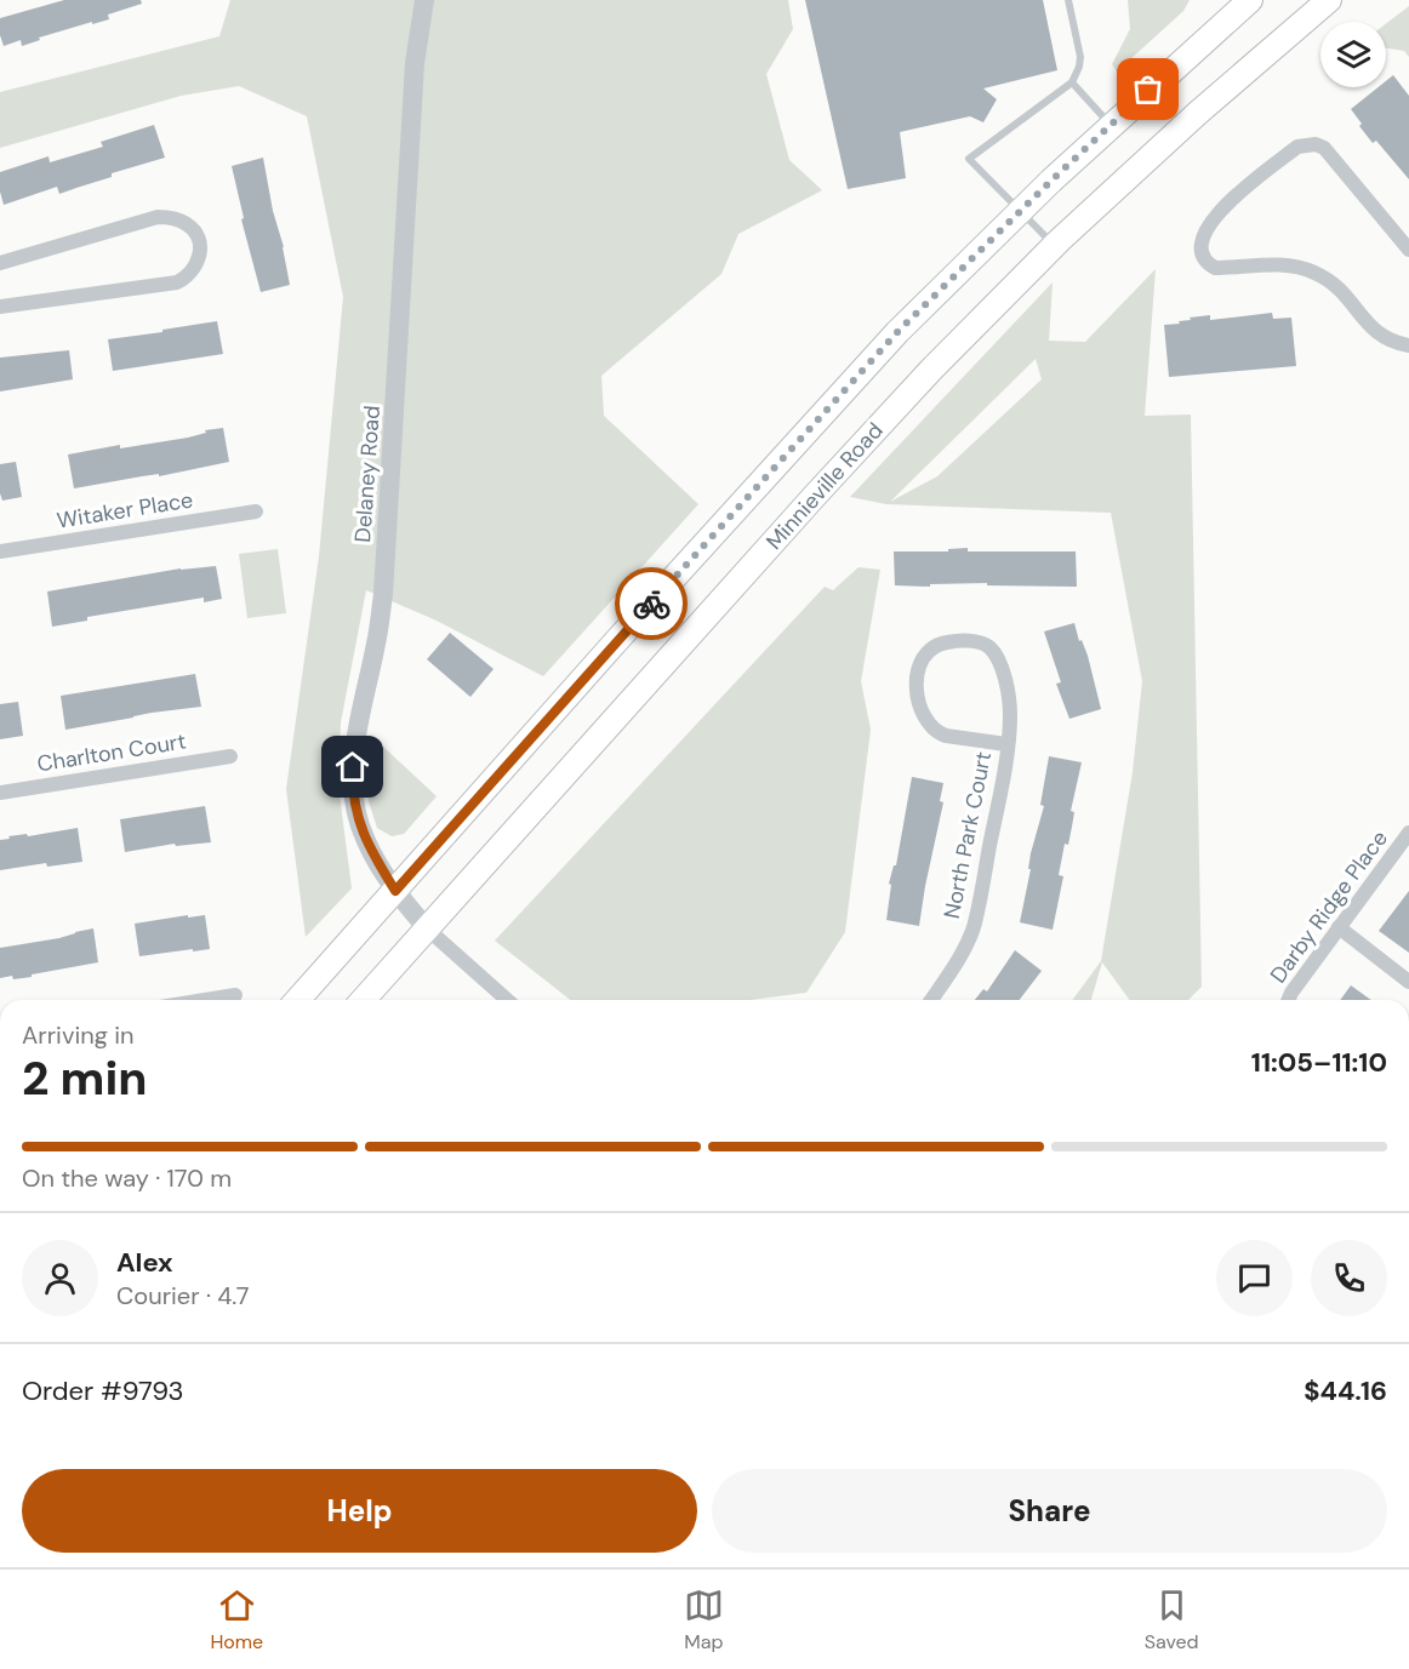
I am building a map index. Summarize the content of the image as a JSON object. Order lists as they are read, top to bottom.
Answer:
{
  "streets": {
    "main road": ["Minnieville Road"],
    "street": [
      "Delaney Road",
      "Witaker Place",
      "Charlton Court",
      "North Park Court",
      "Darby Ridge Place"
    ]
  },
  "crossings": [
    ["Delaney Road", "Minnieville Road"]
  ],
  "page": {
    "heading": ["2 min", "Arriving in", "11:05–11:10"],
    "panel": [
      "Alex",
      "Courier · 4.7",
      "Order #9793",
      "$44.16"
    ],
    "bar": "On the way · 170 m",
    "buttons": ["Help", "Share"],
    "tabs": ["Home", "Map", "Saved"]
  }
}
